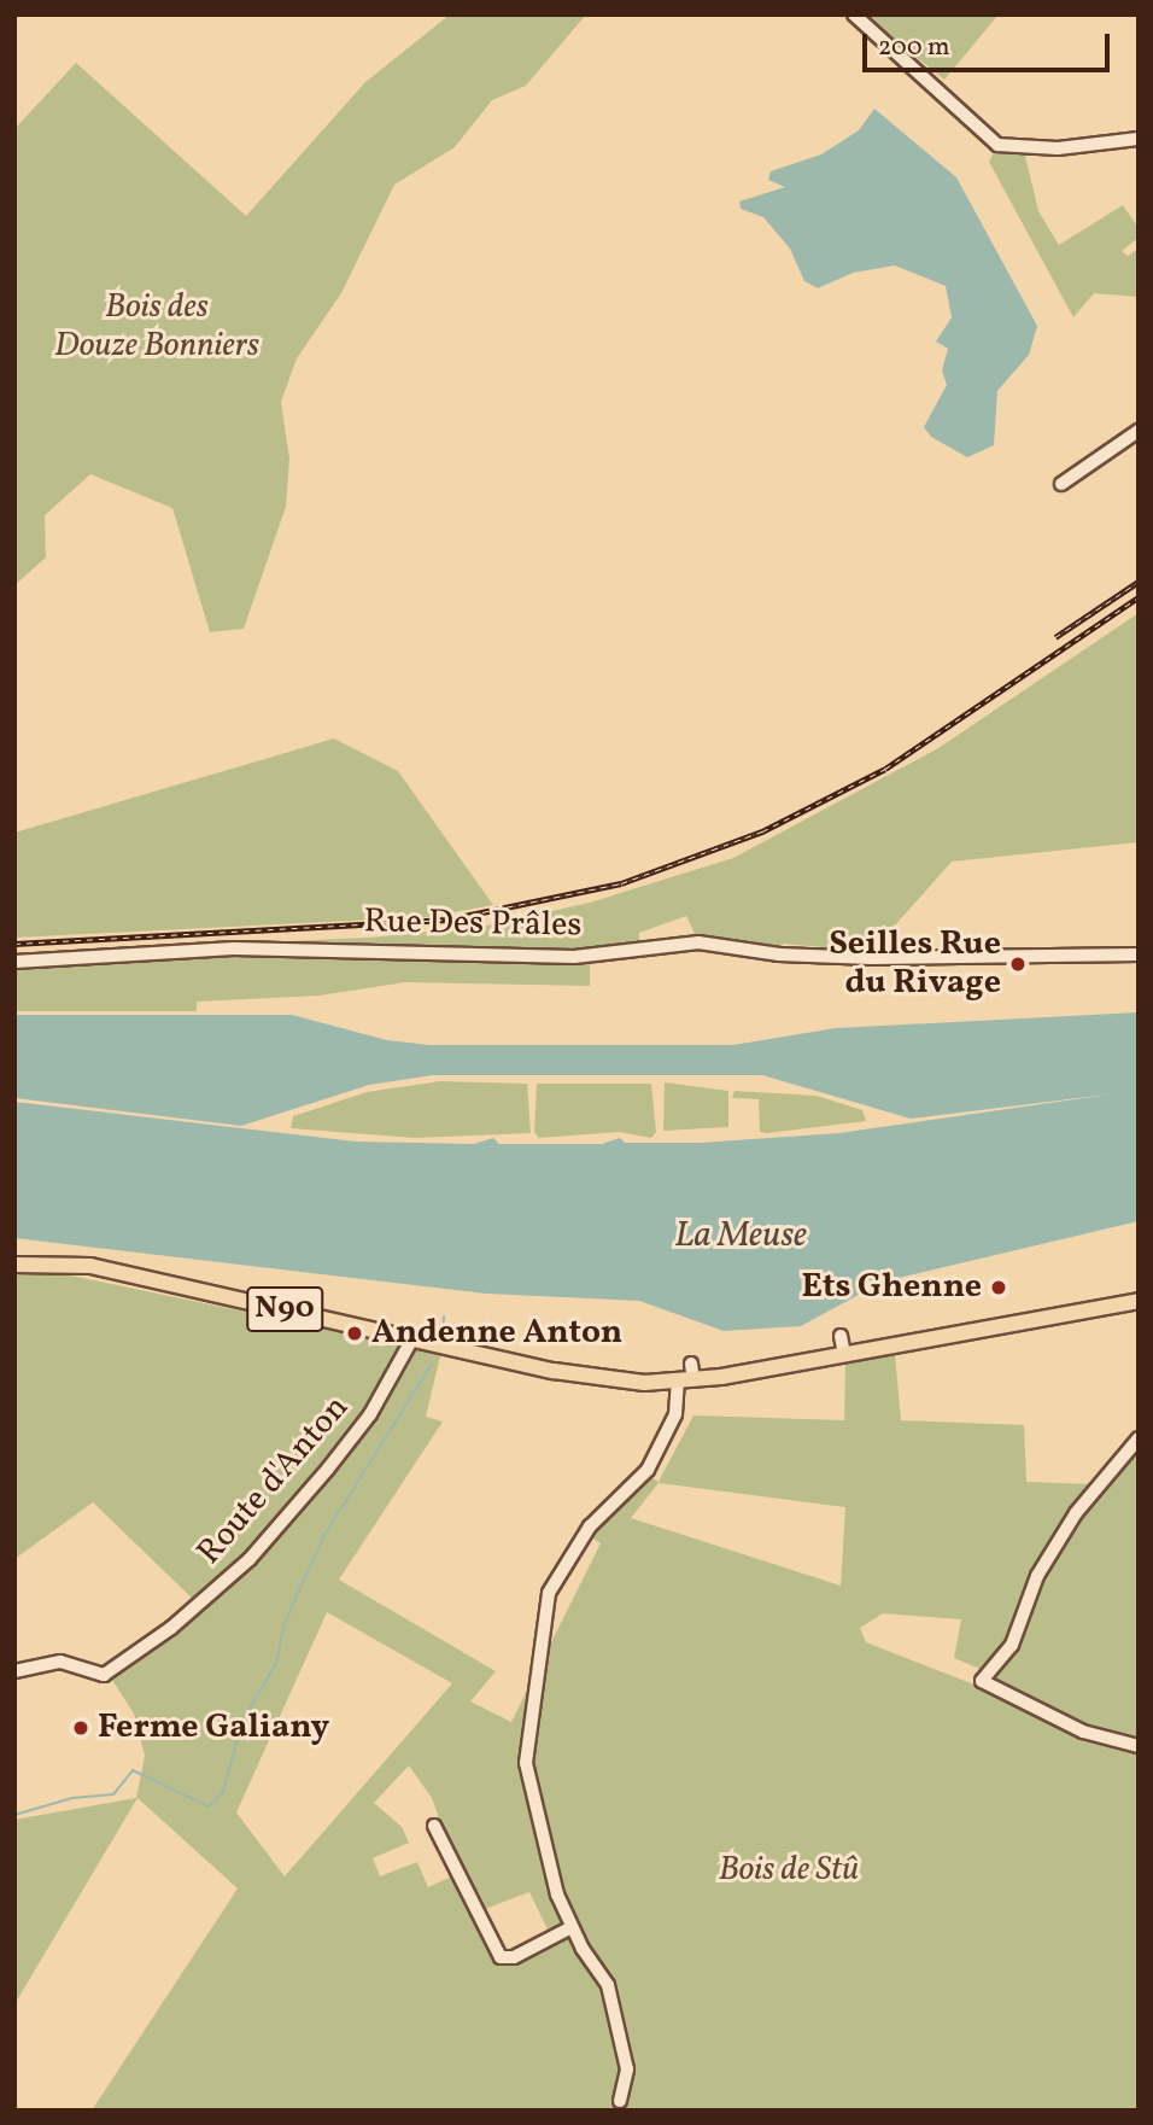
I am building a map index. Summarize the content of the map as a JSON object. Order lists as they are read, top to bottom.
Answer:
{
  "streets": {
    "main road": ["N90"],
    "street": ["Rue Des Prâles", "Route d'Anton"]
  },
  "crossings": [
    ["N90", "Route d'Anton"]
  ],
  "water": ["La Meuse"],
  "parks": ["Bois des Douze Bonniers", "Bois de Stû"],
  "places": [
    "Seilles Rue du Rivage",
    "Ets Ghenne",
    "Andenne Anton",
    "Ferme Galiany"
  ],
  "scale_bar": "200 m"
}
